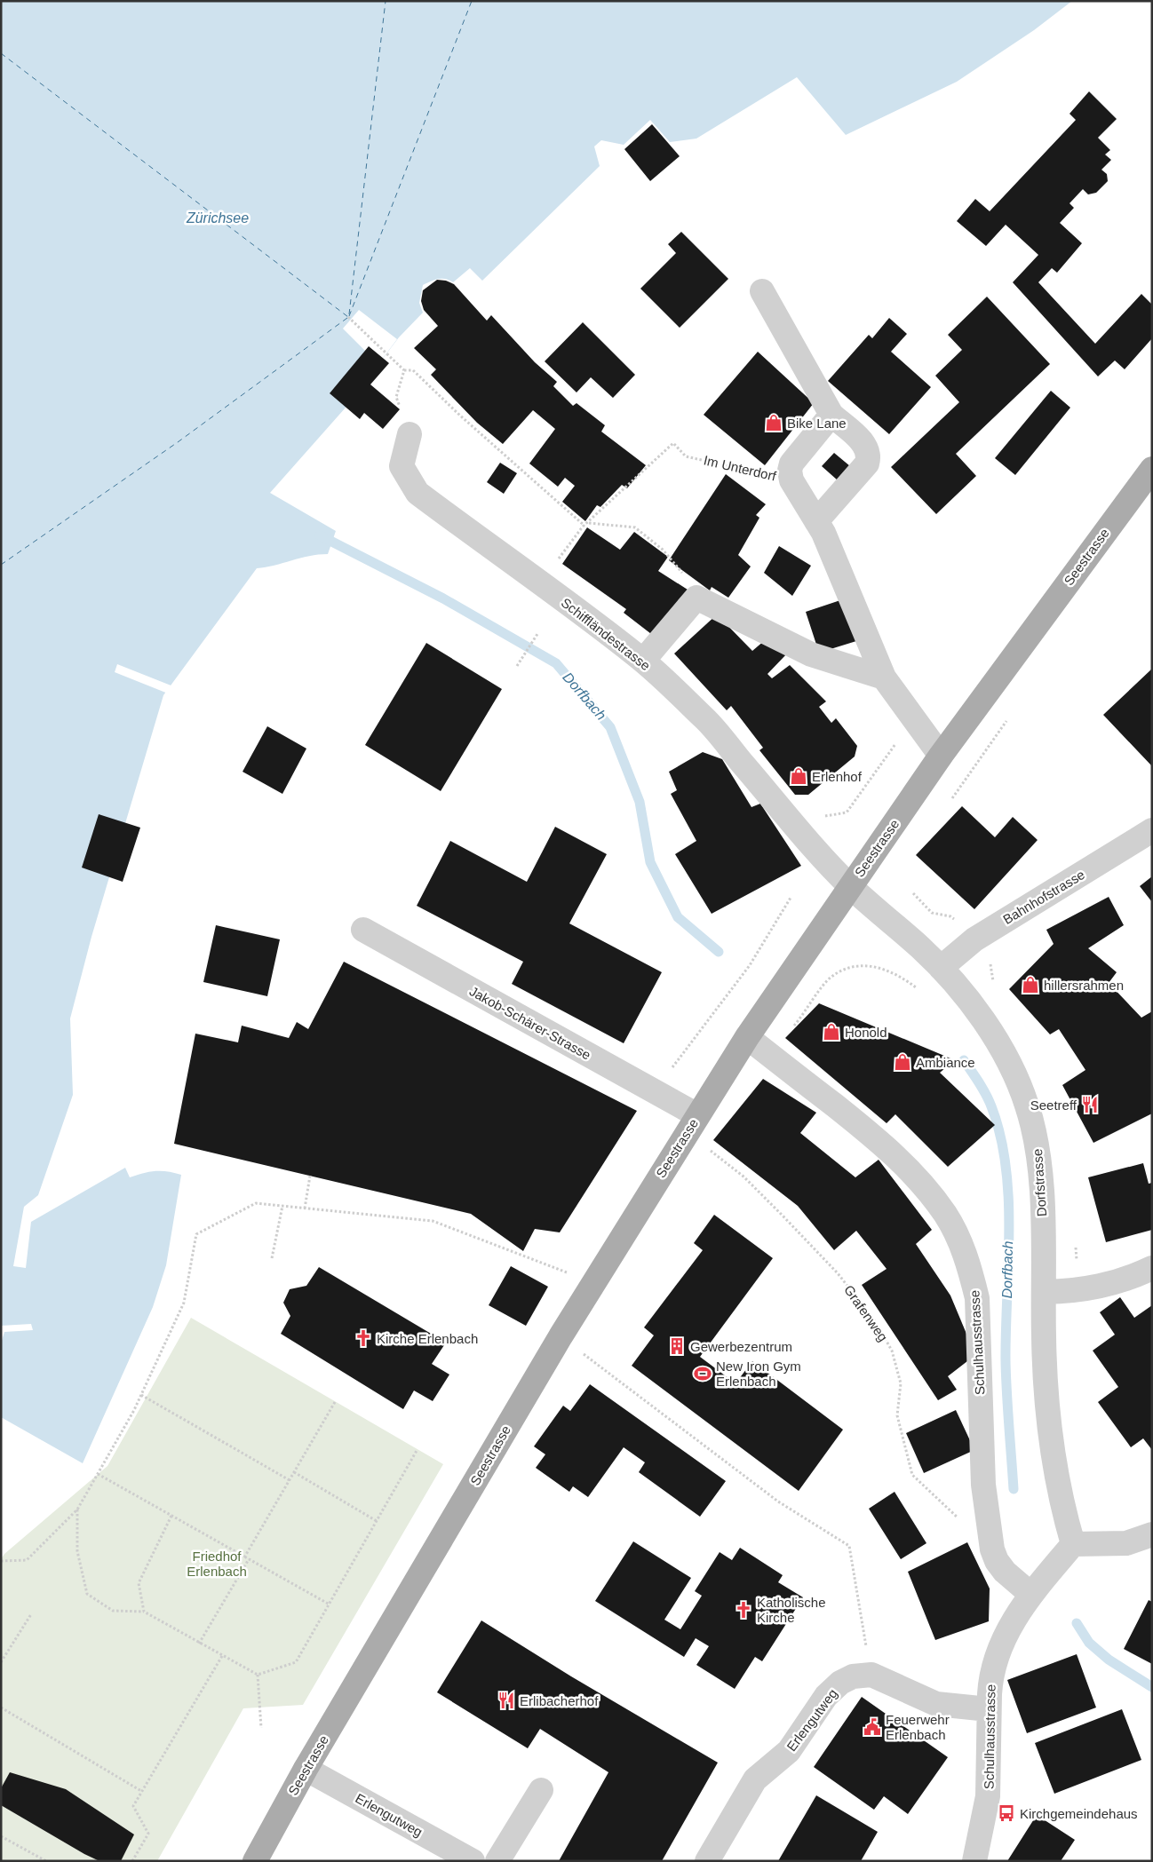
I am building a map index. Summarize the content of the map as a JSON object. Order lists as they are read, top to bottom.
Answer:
{
  "streets": {
    "main road": ["Seestrasse"],
    "street": [
      "Im Unterdorf",
      "Schiffländestrasse",
      "Bahnhofstrasse",
      "Jakob-Schärer-Strasse",
      "Dorfstrasse",
      "Schulhausstrasse",
      "Erlengutweg"
    ],
    "path": ["Grafenweg"]
  },
  "crossings": [
    ["Im Unterdorf", "Seestrasse"],
    ["Im Unterdorf", "Schiffländestrasse"],
    ["Seestrasse", "Schiffländestrasse"],
    ["Seestrasse", "Jakob-Schärer-Strasse"],
    ["Seestrasse", "Dorfstrasse"],
    ["Seestrasse", "Grafenweg"],
    ["Seestrasse", "Schulhausstrasse"],
    ["Seestrasse", "Erlengutweg"],
    ["Schiffländestrasse", "Dorfstrasse"],
    ["Bahnhofstrasse", "Dorfstrasse"],
    ["Jakob-Schärer-Strasse", "Grafenweg"],
    ["Dorfstrasse", "Schulhausstrasse"],
    ["Grafenweg", "Schulhausstrasse"]
  ],
  "water": ["Zürichsee", "Dorfbach"],
  "parks": ["Friedhof Erlenbach"],
  "places": {
    "shop": [
      "Bike Lane",
      "Erlenhof",
      "hillersrahmen",
      "Honold",
      "Ambiance"
    ],
    "restaurant": ["Seetreff", "Erlibacherhof"],
    "church": ["Kirche Erlenbach", "Katholische Kirche"],
    "building": ["Gewerbezentrum"],
    "sports": ["New Iron Gym Erlenbach"],
    "public building": ["Feuerwehr Erlenbach"],
    "bus stop": ["Kirchgemeindehaus"]
  }
}
